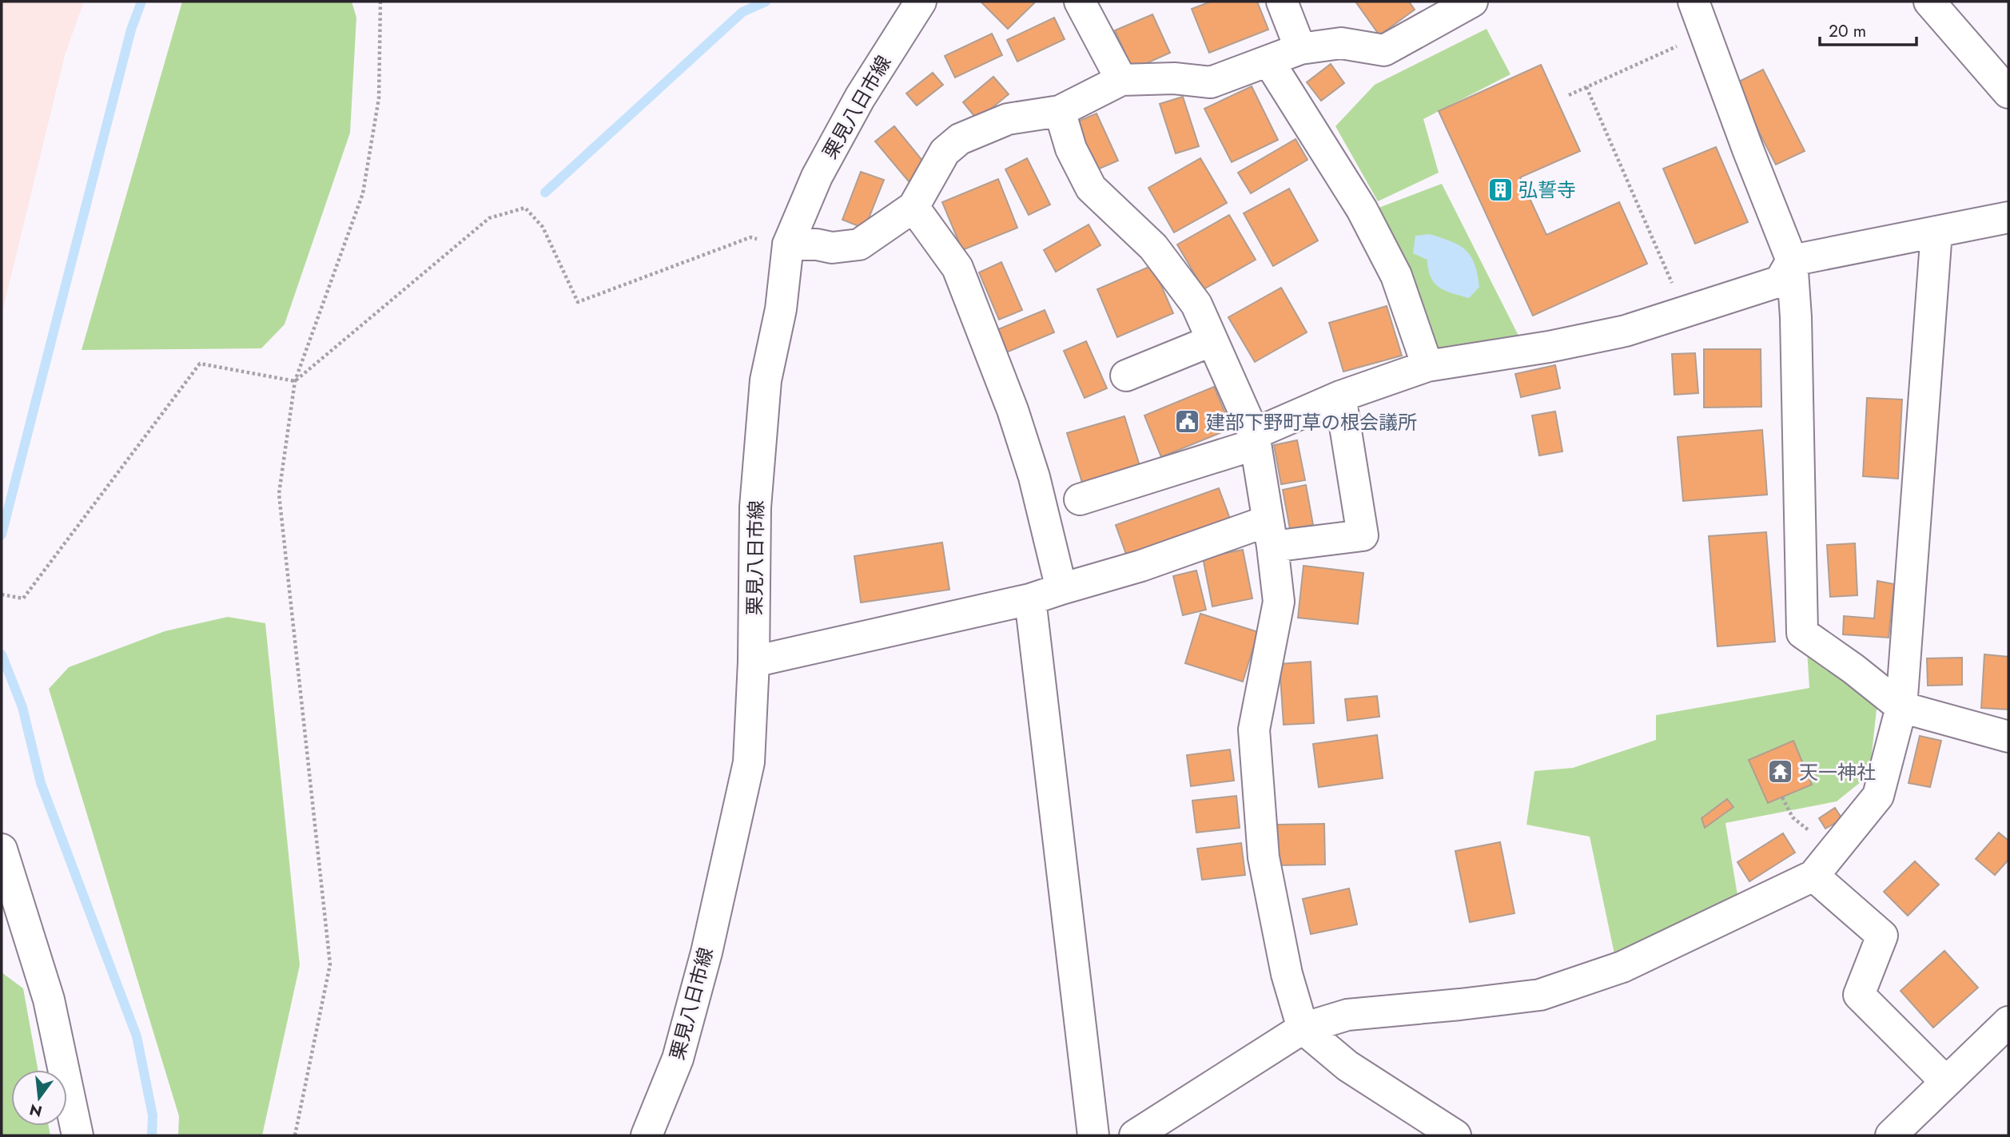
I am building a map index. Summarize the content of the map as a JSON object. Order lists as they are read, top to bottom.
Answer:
{
  "streets": {
    "street": ["栗見八日市線"]
  },
  "places": {
    "building": ["弘誓寺"],
    "public building": ["建部下野町草の根会議所"],
    "temple": ["天一神社"]
  },
  "scale_bar": "20 m",
  "north": "bottom"
}
